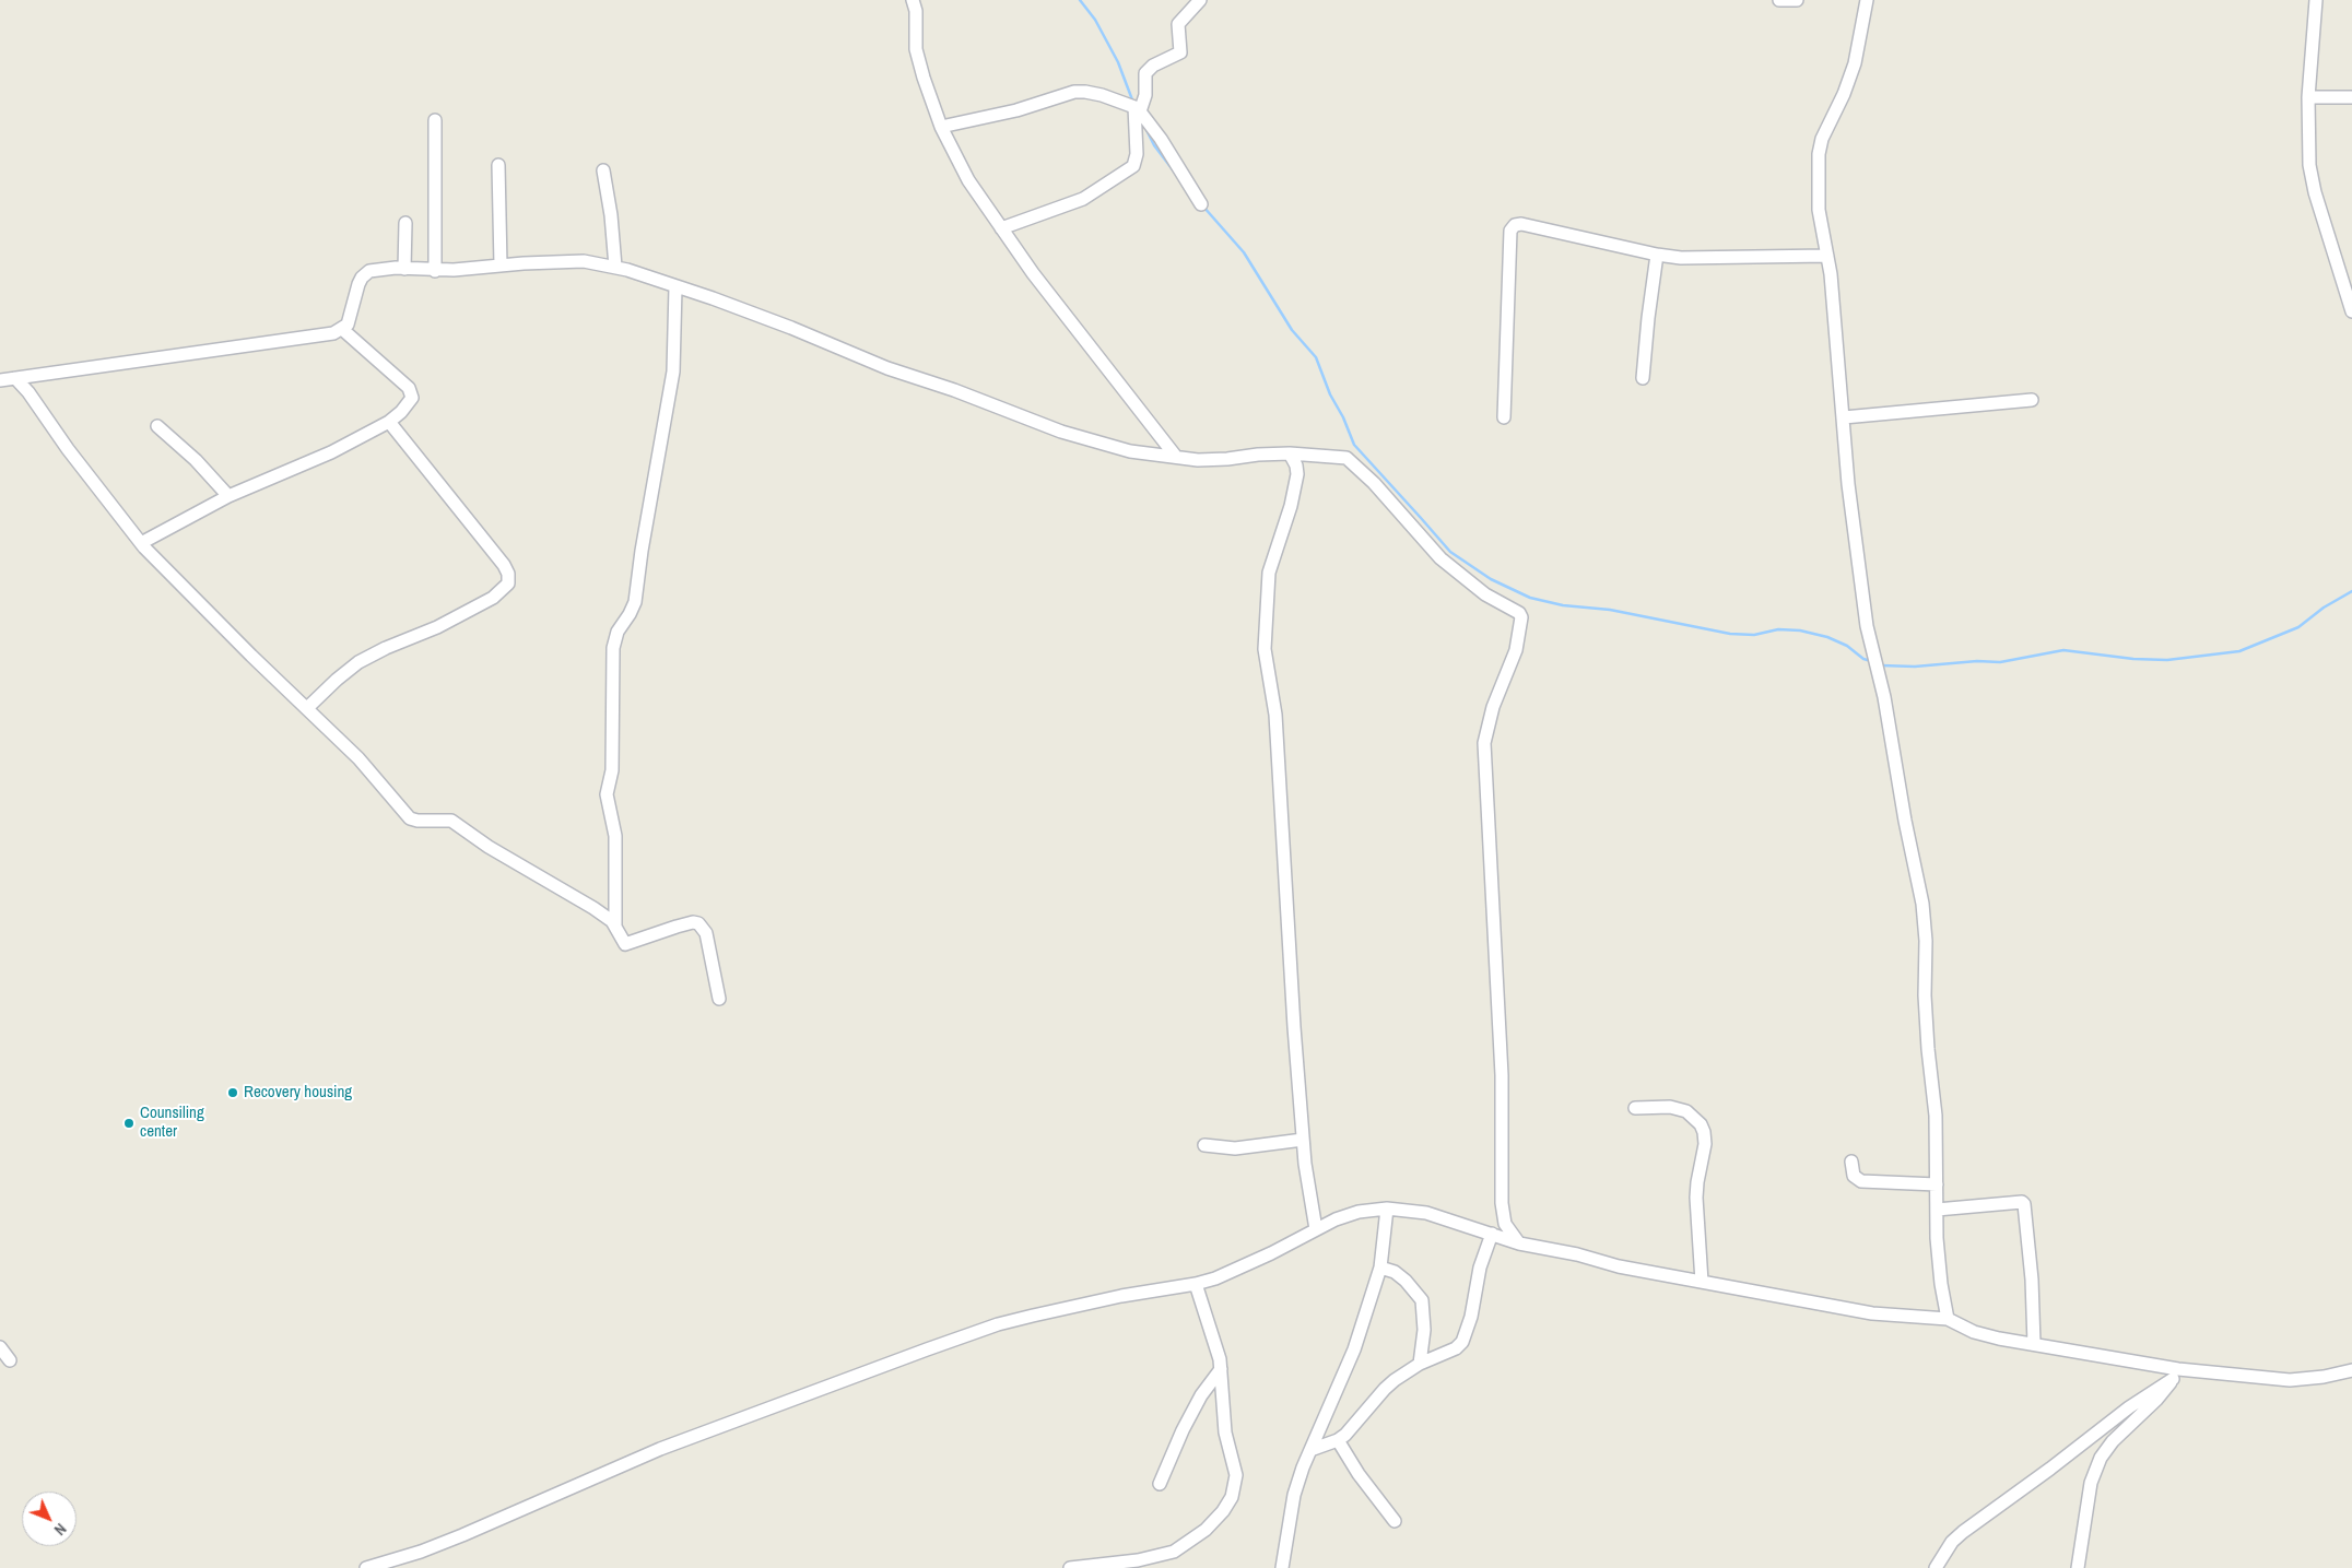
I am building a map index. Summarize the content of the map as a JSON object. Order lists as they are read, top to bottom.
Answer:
{
  "places": ["Recovery housing", "Counsiling center"],
  "north": "bottom right"
}
